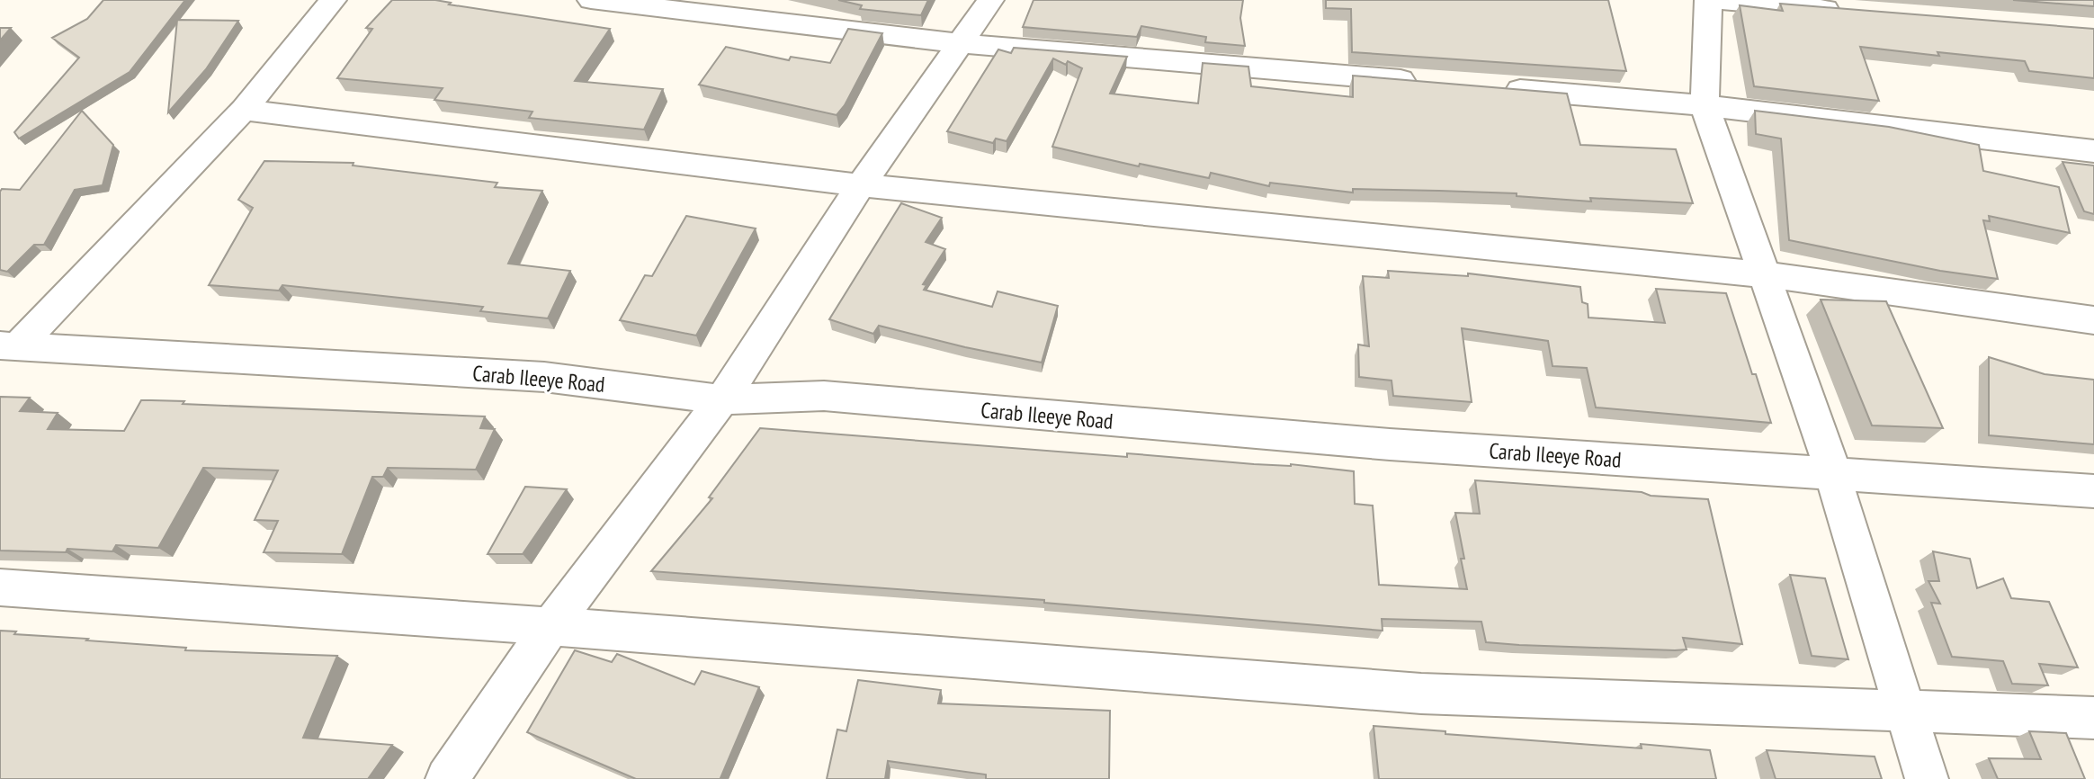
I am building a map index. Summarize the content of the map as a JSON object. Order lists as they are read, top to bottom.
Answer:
{
  "streets": {
    "street": ["Carab Ileeye Road"]
  }
}
